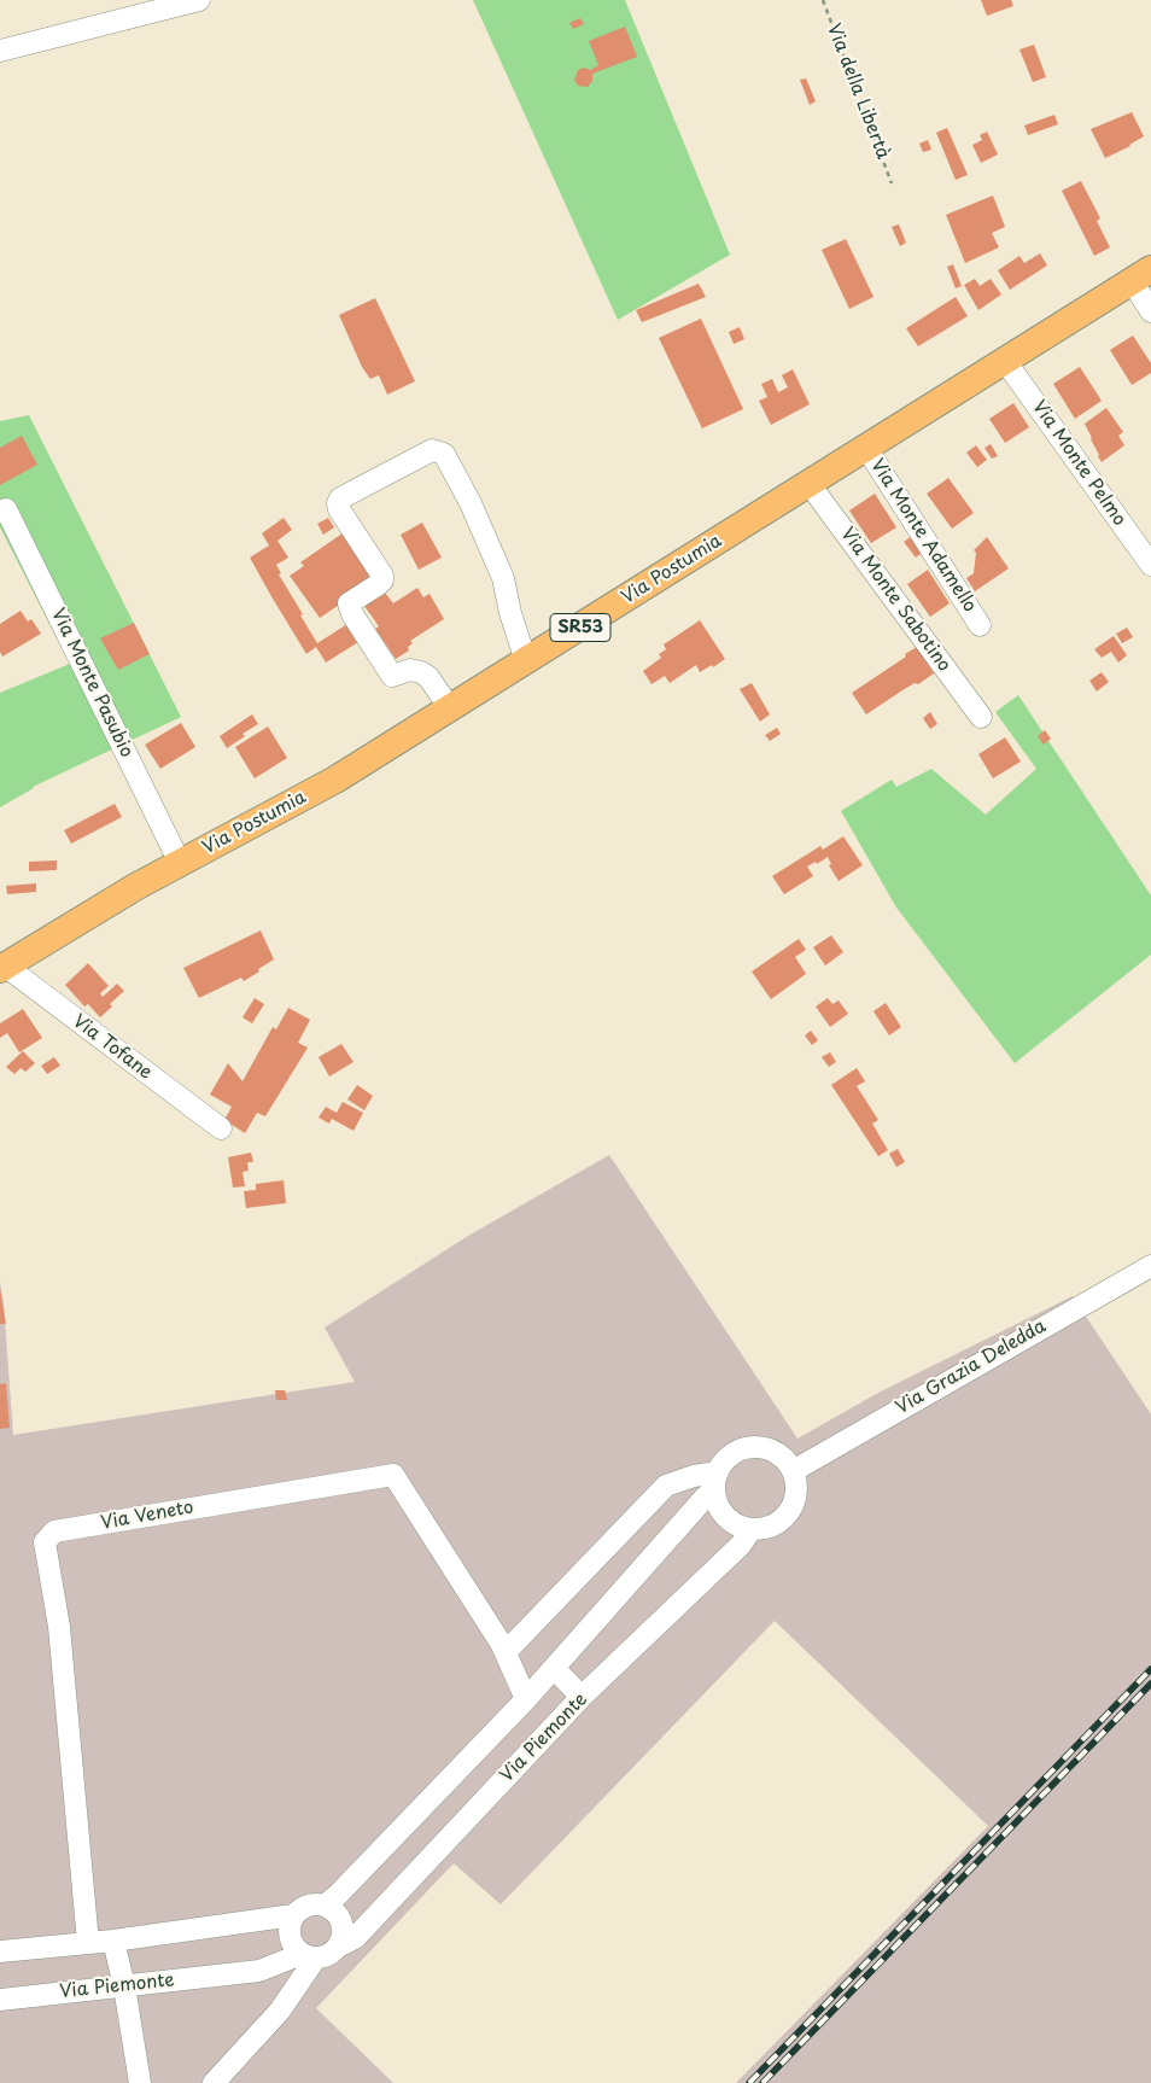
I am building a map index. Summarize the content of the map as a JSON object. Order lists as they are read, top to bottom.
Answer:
{
  "streets": {
    "main road": ["Via Postumia", "SR53"],
    "street": [
      "Via Monte Pelmo",
      "Via Monte Adamello",
      "Via Monte Sabotino",
      "Via Monte Pasubio",
      "Via Tofane",
      "Via Grazia Deledda",
      "Via Veneto",
      "Via Piemonte"
    ],
    "path": ["Via della Libertà"]
  },
  "crossings": [
    ["Via Monte Pelmo", "Via Postumia"],
    ["Via Monte Adamello", "Via Postumia"],
    ["Via Postumia", "Via Monte Sabotino"],
    ["Via Postumia", "Via Monte Pasubio"],
    ["Via Postumia", "Via Tofane"],
    ["Via Grazia Deledda", "Via Piemonte"]
  ]
}
